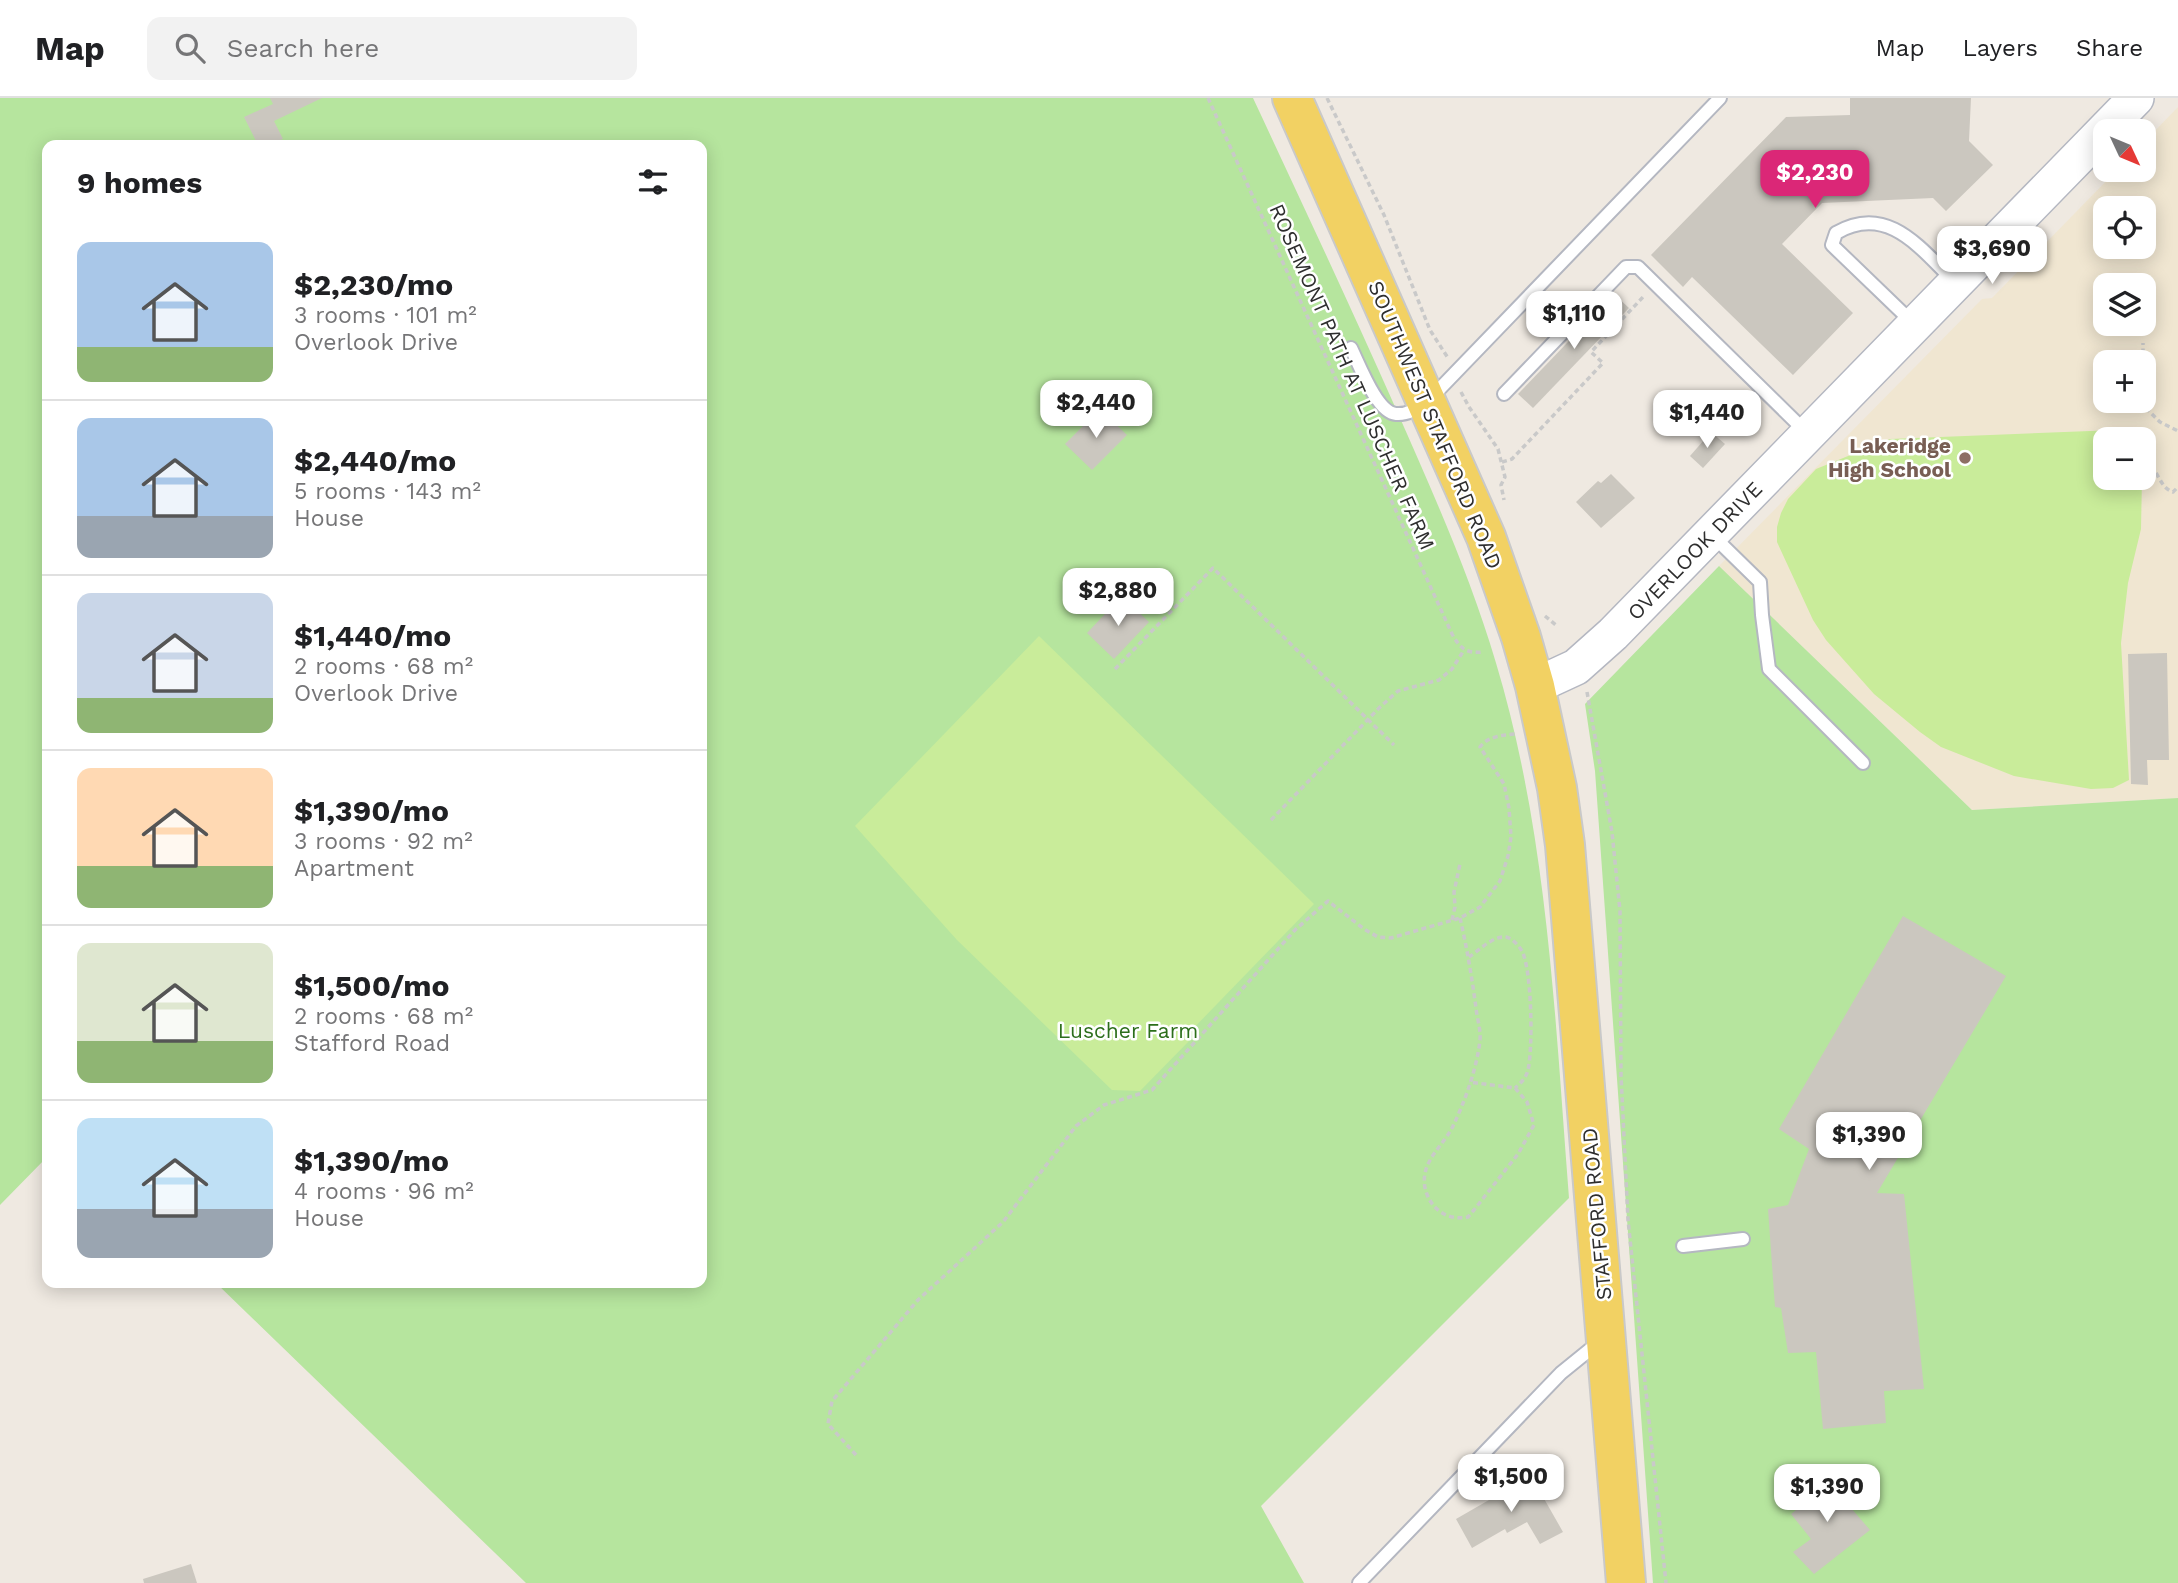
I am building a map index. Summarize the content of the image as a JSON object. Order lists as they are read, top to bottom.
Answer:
{
  "streets": {
    "main road": ["SOUTHWEST STAFFORD ROAD", "STAFFORD ROAD"],
    "street": ["OVERLOOK DRIVE"],
    "path": ["ROSEMONT PATH AT LUSCHER FARM"]
  },
  "crossings": [
    ["SOUTHWEST STAFFORD ROAD", "OVERLOOK DRIVE"],
    ["SOUTHWEST STAFFORD ROAD", "STAFFORD ROAD"]
  ],
  "parks": ["Luscher Farm"],
  "places": ["Lakeridge High School"],
  "north": "bottom right",
  "page": {
    "header": "Map",
    "search": "Search here",
    "nav": ["Map", "Layers", "Share"],
    "map_buttons": ["+", "−"],
    "heading": "9 homes",
    "price": [
      "$2,230",
      "$3,690",
      "$1,110",
      "$2,440",
      "$1,440",
      "$2,880",
      "$1,390",
      "$1,500",
      "$1,390"
    ],
    "list": [
      {
        "name": "$2,230/mo",
        "note": "3 rooms · 101 m² · Overlook Drive"
      },
      {
        "name": "$2,440/mo",
        "note": "5 rooms · 143 m² · House"
      },
      {
        "name": "$1,440/mo",
        "note": "2 rooms · 68 m² · Overlook Drive"
      },
      {
        "name": "$1,390/mo",
        "note": "3 rooms · 92 m² · Apartment"
      },
      {
        "name": "$1,500/mo",
        "note": "2 rooms · 68 m² · Stafford Road"
      },
      {
        "name": "$1,390/mo",
        "note": "4 rooms · 96 m² · House"
      }
    ]
  }
}
